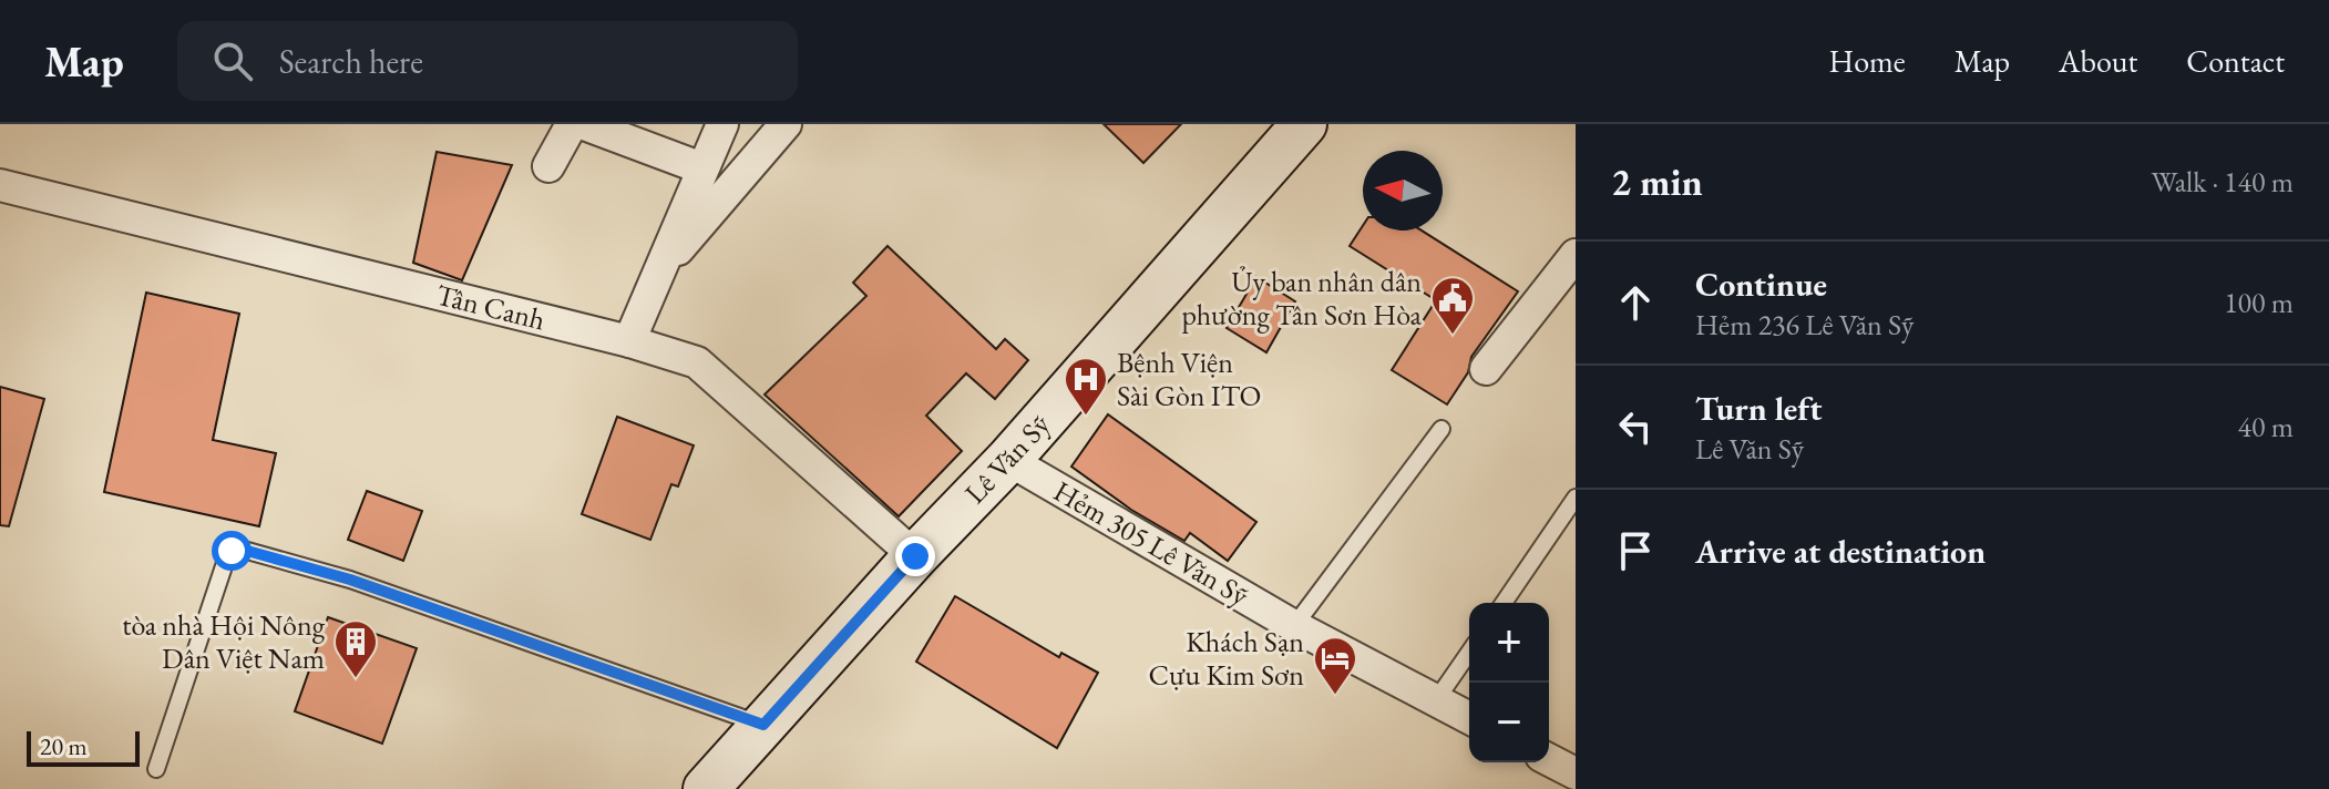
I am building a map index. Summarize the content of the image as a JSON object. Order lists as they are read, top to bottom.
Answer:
{
  "streets": {
    "main road": ["Lê Văn Sỹ"],
    "street": ["Tân Canh", "Hẻm 305 Lê Văn Sỹ"]
  },
  "crossings": [
    ["Tân Canh", "Lê Văn Sỹ"],
    ["Lê Văn Sỹ", "Hẻm 305 Lê Văn Sỹ"]
  ],
  "places": {
    "public building": ["Ủy ban nhân dân phường Tân Sơn Hòa"],
    "hospital": ["Bệnh Viện Sài Gòn ITO"],
    "building": ["tòa nhà Hội Nông Dân Việt Nam"],
    "hotel": ["Khách Sạn Cựu Kim Sơn"]
  },
  "scale_bar": "20 m",
  "north": "left",
  "page": {
    "header": "Map",
    "search": "Search here",
    "nav": [
      "Home",
      "Map",
      "About",
      "Contact"
    ],
    "heading": ["2 min", "Walk · 140 m"],
    "list": [
      ["Continue", "Hẻm 236 Lê Văn Sỹ", "100 m"],
      ["Turn left", "Lê Văn Sỹ", "40 m"],
      "Arrive at destination"
    ],
    "map_buttons": ["+", "−"],
    "scale": "20 m"
  }
}
